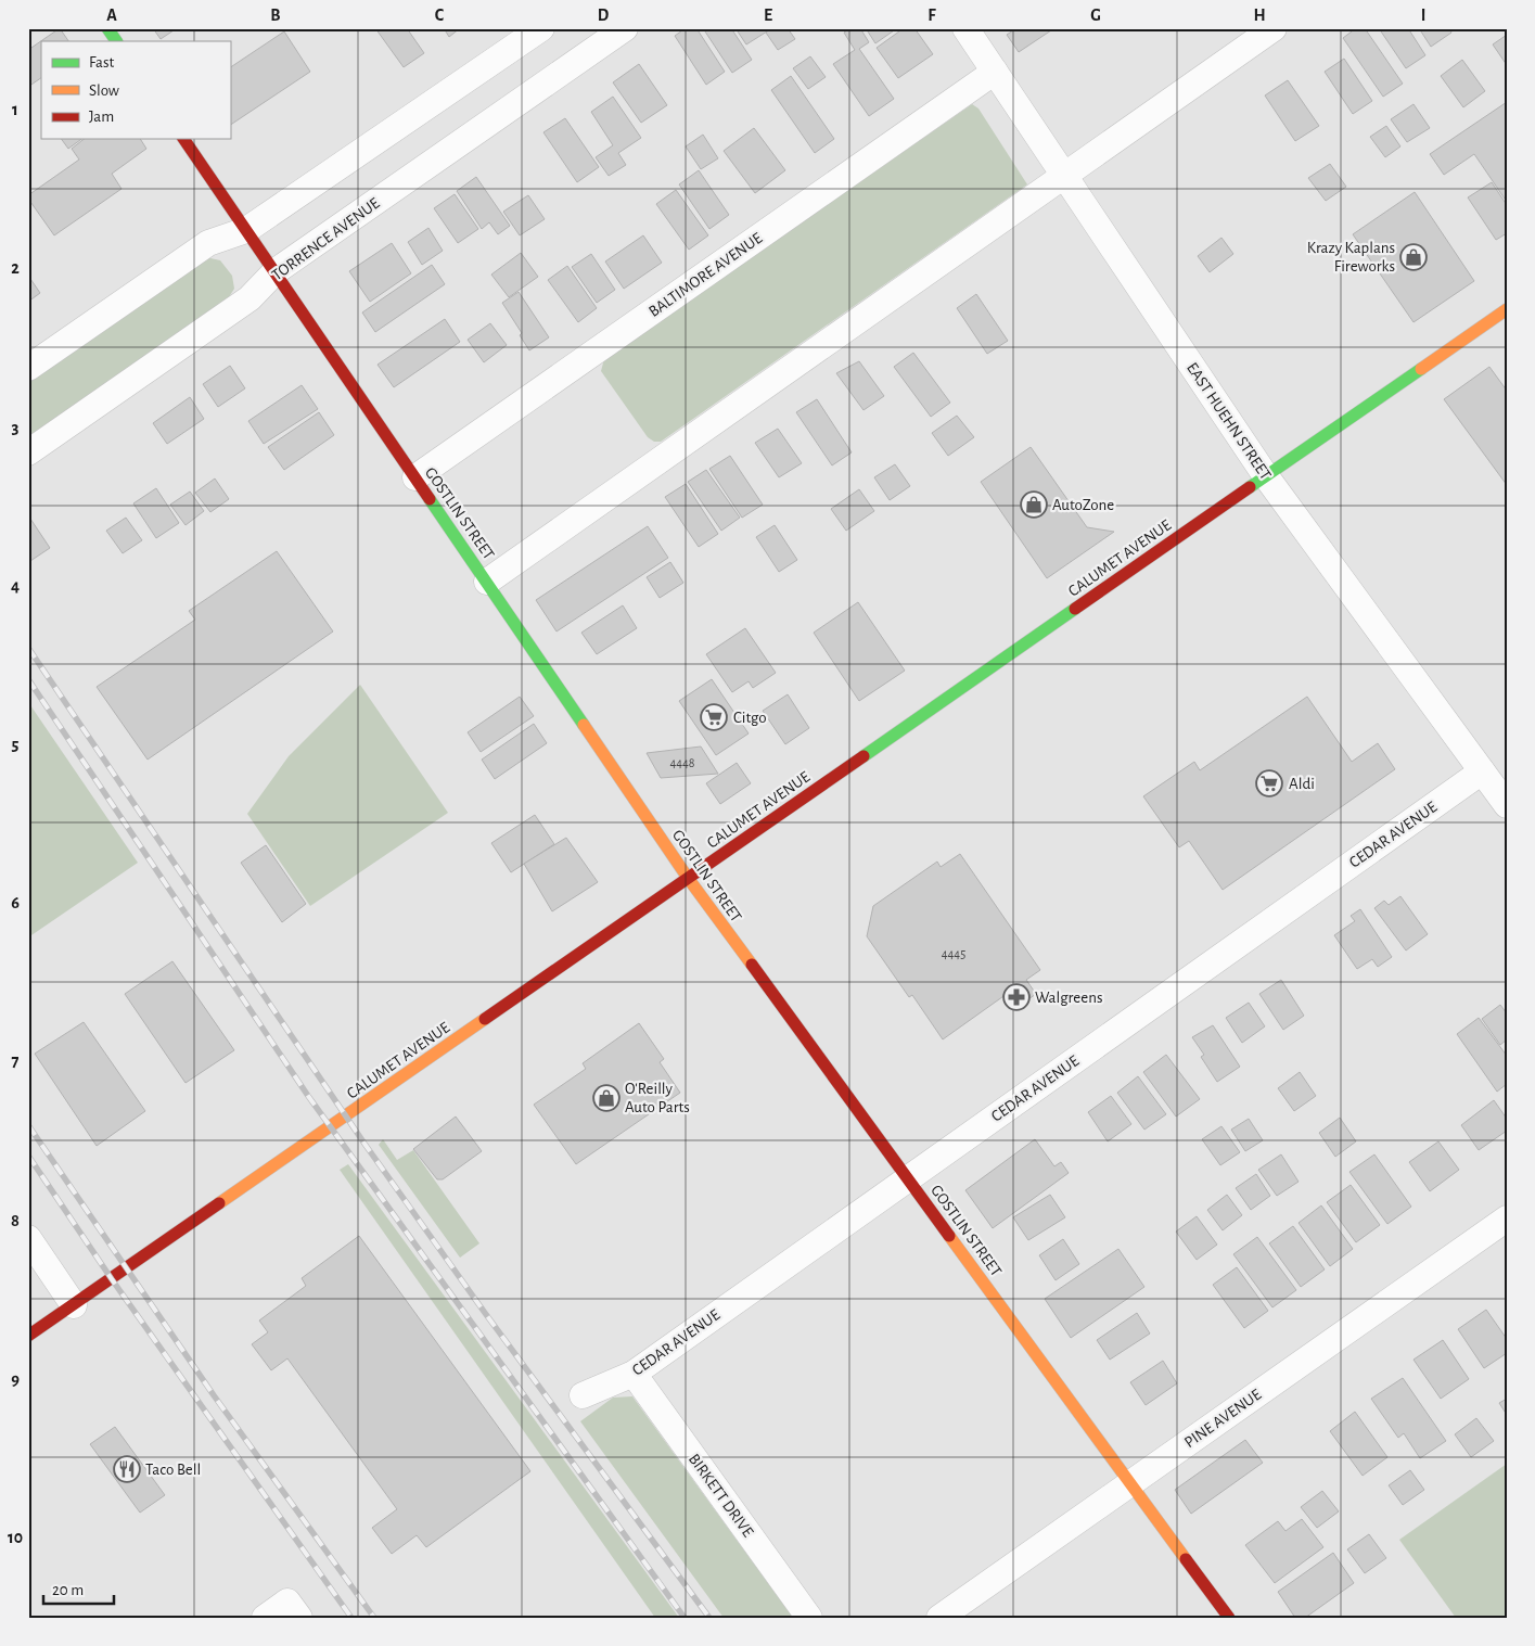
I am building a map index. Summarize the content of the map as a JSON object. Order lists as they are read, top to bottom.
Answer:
{
  "streets": {
    "main road": ["GOSTLIN STREET", "CALUMET AVENUE"],
    "street": [
      "TORRENCE AVENUE",
      "BALTIMORE AVENUE",
      "EAST HUEHN STREET",
      "CEDAR AVENUE",
      "PINE AVENUE",
      "BIRKETT DRIVE"
    ]
  },
  "crossings": [
    ["TORRENCE AVENUE", "GOSTLIN STREET"],
    ["BALTIMORE AVENUE", "EAST HUEHN STREET"],
    ["BALTIMORE AVENUE", "GOSTLIN STREET"],
    ["EAST HUEHN STREET", "CALUMET AVENUE"],
    ["EAST HUEHN STREET", "CEDAR AVENUE"],
    ["GOSTLIN STREET", "CALUMET AVENUE"],
    ["GOSTLIN STREET", "CEDAR AVENUE"],
    ["GOSTLIN STREET", "PINE AVENUE"],
    ["CEDAR AVENUE", "BIRKETT DRIVE"]
  ],
  "places": {
    "shop": ["Krazy Kaplans Fireworks", "AutoZone", "O'Reilly Auto Parts"],
    "supermarket": ["Citgo", "Aldi"],
    "pharmacy": ["Walgreens"],
    "restaurant": ["Taco Bell"]
  },
  "house_numbers": ["4448", "4445"],
  "legend": ["Fast", "Slow", "Jam"],
  "scale_bar": "20 m",
  "grid": {
    "columns": [
      "A",
      "B",
      "C",
      "D",
      "E",
      "F",
      "G",
      "H",
      "I"
    ],
    "rows": [
      "1",
      "2",
      "3",
      "4",
      "5",
      "6",
      "7",
      "8",
      "9",
      "10"
    ]
  }
}
